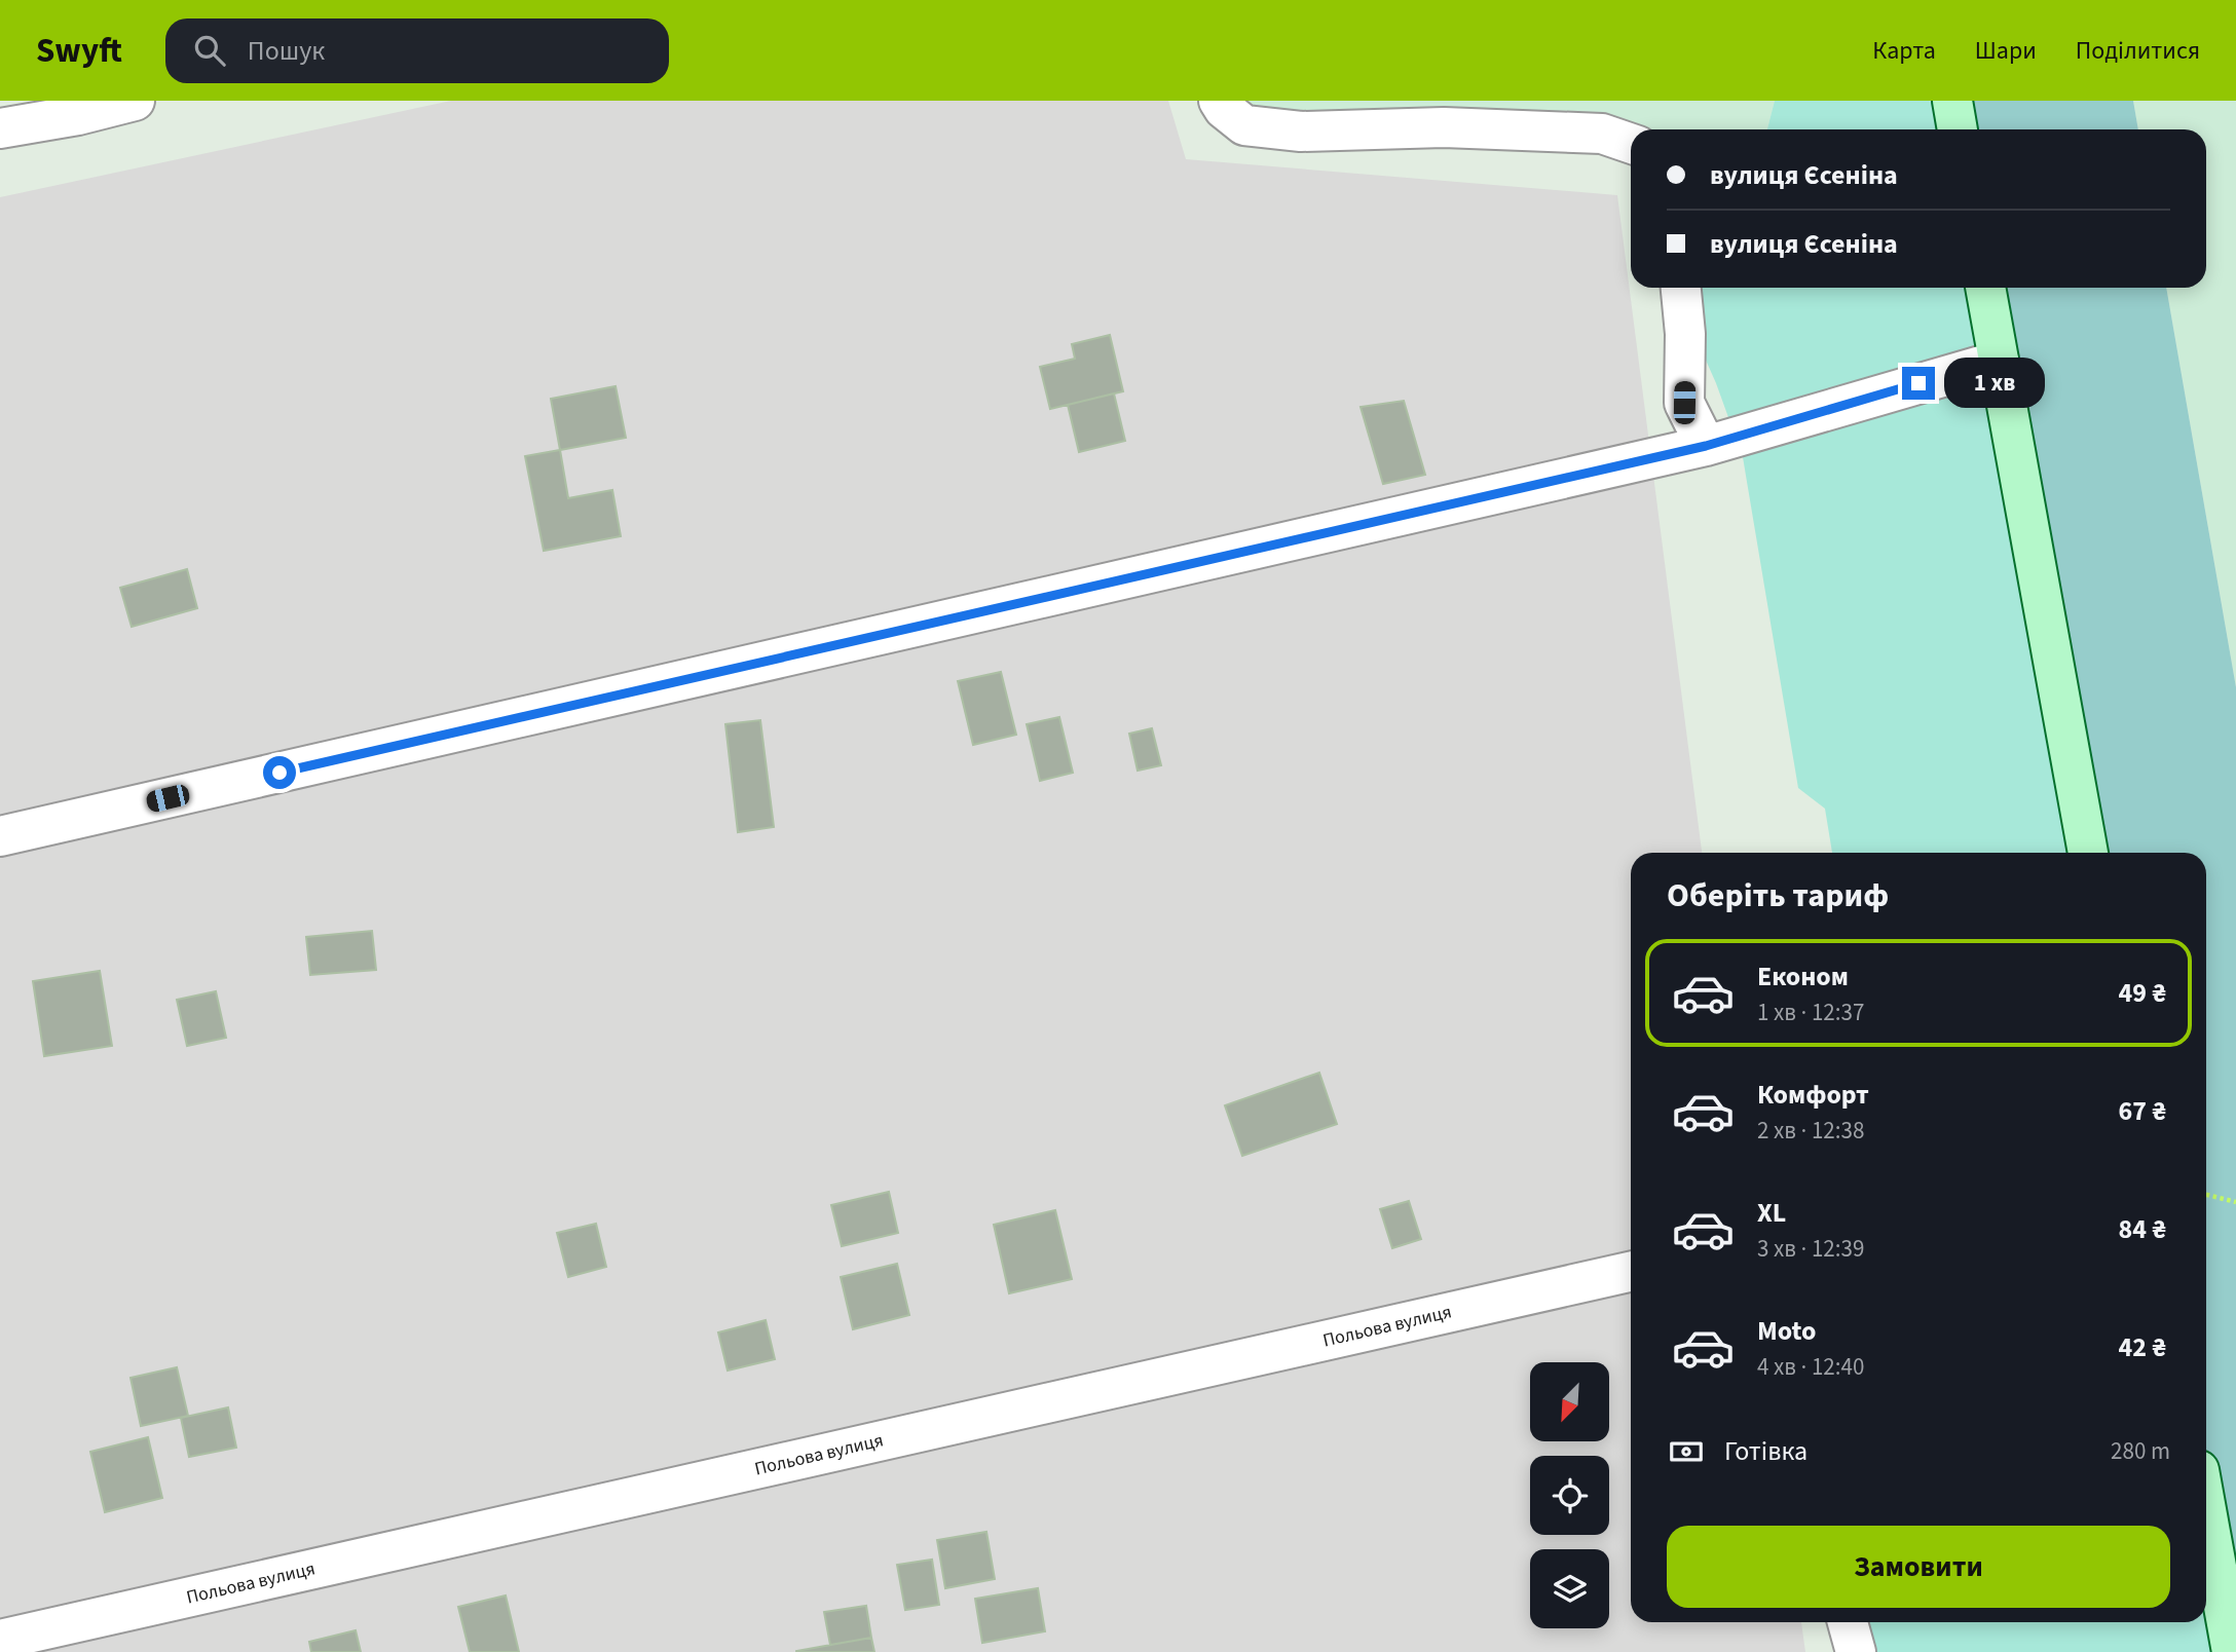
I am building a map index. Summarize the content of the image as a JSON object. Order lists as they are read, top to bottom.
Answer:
{
  "streets": {
    "street": ["Польова вулиця"]
  },
  "north": "bottom left",
  "page": {
    "header": "Swyft",
    "search": "Пошук",
    "nav": ["Карта", "Шари", "Поділитися"],
    "banner": ["вулиця Єсеніна", "вулиця Єсеніна"],
    "bubble": "1 хв",
    "heading": "Оберіть тариф",
    "list": [
      {
        "name": "Економ",
        "note": "1 хв · 12:37",
        "value": "49 ₴"
      },
      {
        "name": "Комфорт",
        "note": "2 хв · 12:38",
        "value": "67 ₴"
      },
      {
        "name": "XL",
        "note": "3 хв · 12:39",
        "value": "84 ₴"
      },
      {
        "name": "Moto",
        "note": "4 хв · 12:40",
        "value": "42 ₴"
      }
    ],
    "pay": ["Готівка", "280 m"],
    "buttons": "Замовити"
  }
}
